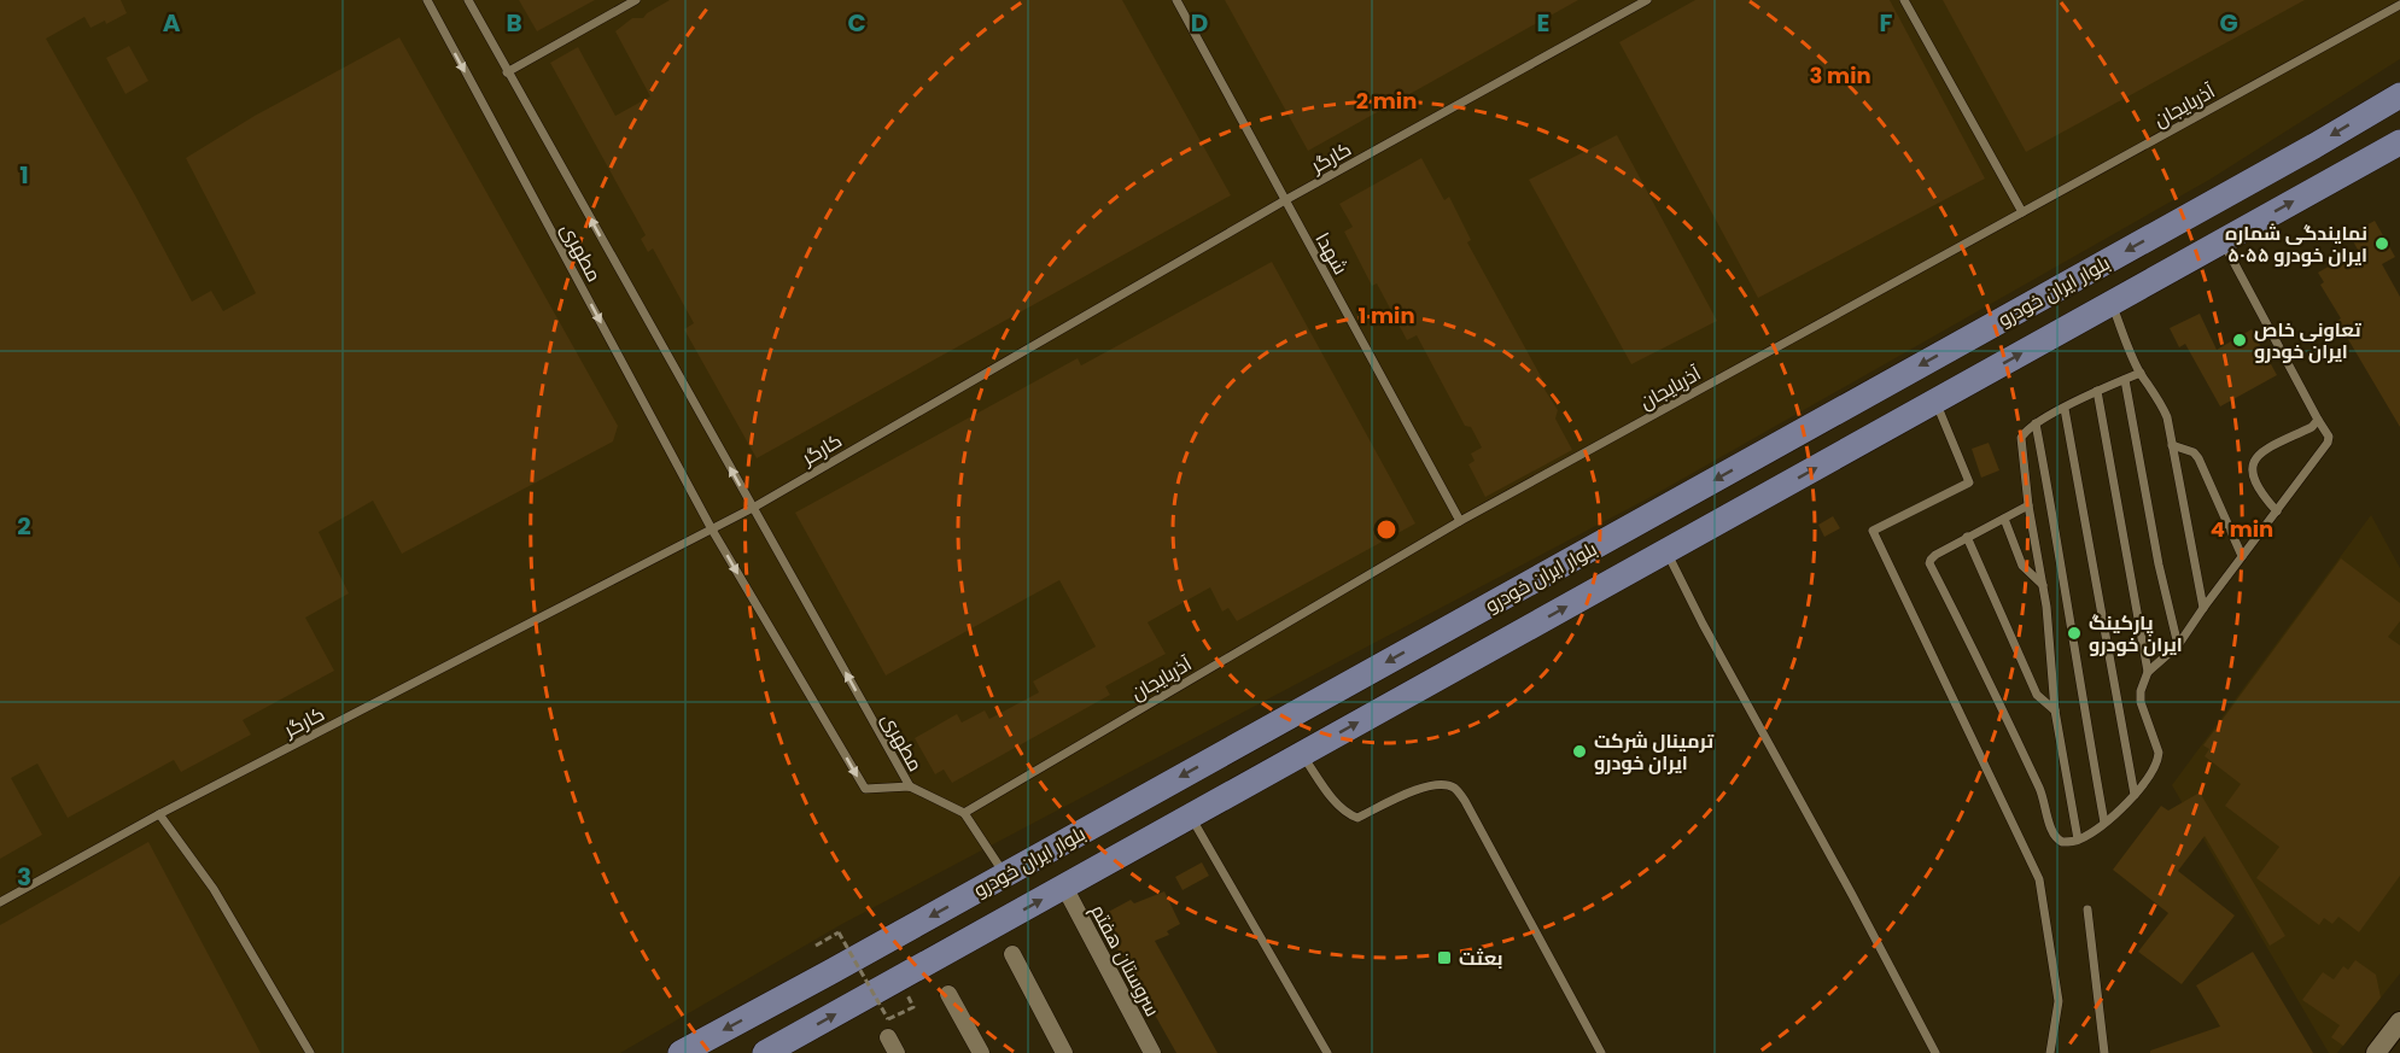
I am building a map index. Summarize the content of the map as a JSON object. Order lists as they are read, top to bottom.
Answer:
{
  "streets": {
    "main road": ["بلوار ایران خودرو"],
    "street": ["سروستان هفتم"],
    "lane": [
      "آذربایجان",
      "کارگر",
      "مطهری",
      "شهدا"
    ]
  },
  "crossings": [
    ["آذربایجان", "شهدا"],
    ["کارگر", "مطهری"],
    ["کارگر", "شهدا"],
    ["بلوار ایران خودرو", "سروستان هفتم"]
  ],
  "places": {
    "other": [
      "نمایندگی شماره ۵۰۵۵ ایران خودرو",
      "تعاونی خاص ایران خودرو",
      "پارکینگ ایران خودرو",
      "ترمینال شرکت ایران خودرو"
    ],
    "transit": ["بعثت"]
  },
  "grid": {
    "columns": [
      "A",
      "B",
      "C",
      "D",
      "E",
      "F",
      "G"
    ],
    "rows": ["1", "2", "3"]
  },
  "rings": [
    "3 min",
    "2 min",
    "1 min",
    "4 min"
  ]
}
